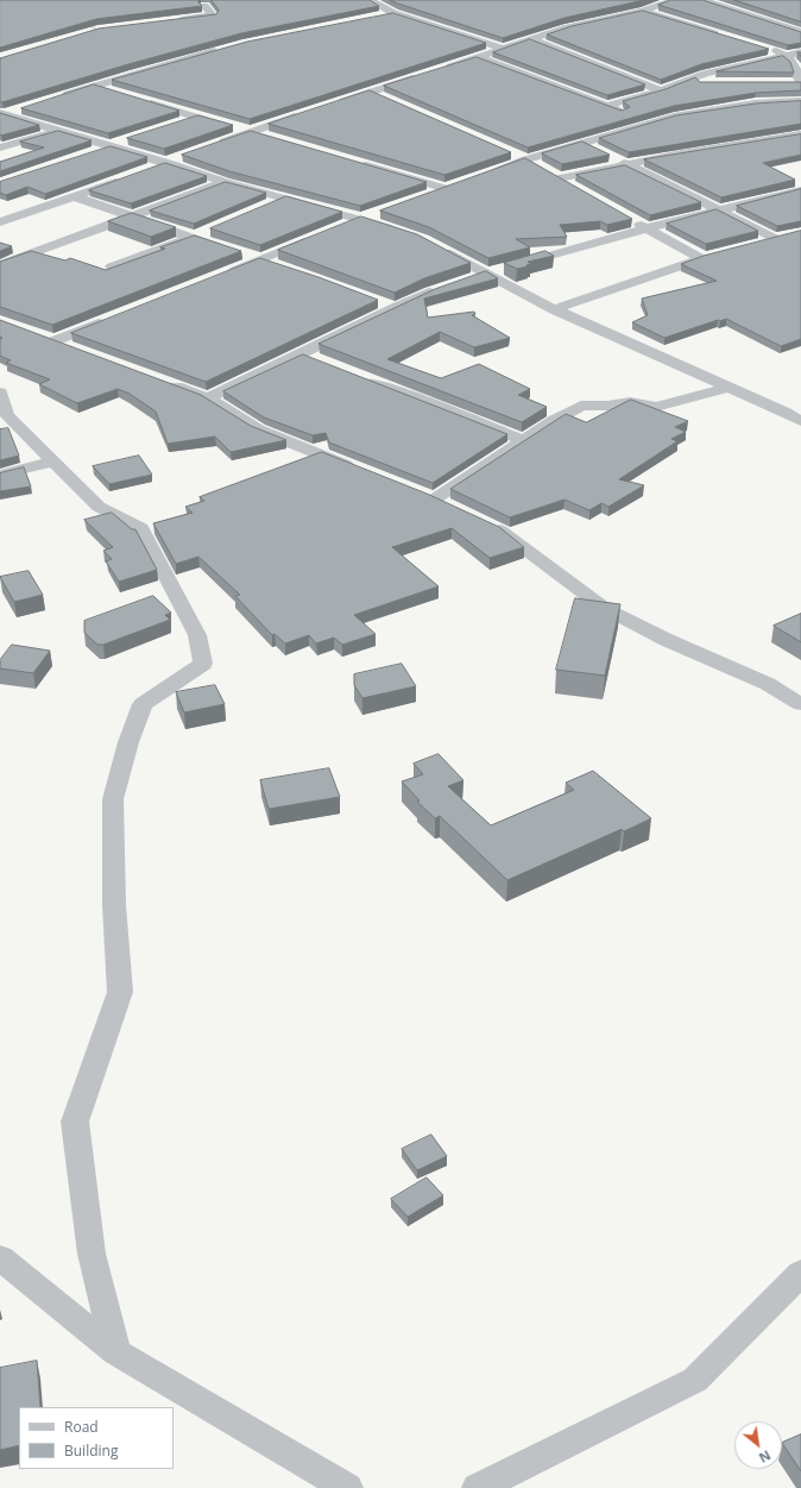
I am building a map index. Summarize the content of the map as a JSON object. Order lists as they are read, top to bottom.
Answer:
{
  "legend": ["Road", "Building"],
  "north": "bottom right"
}
